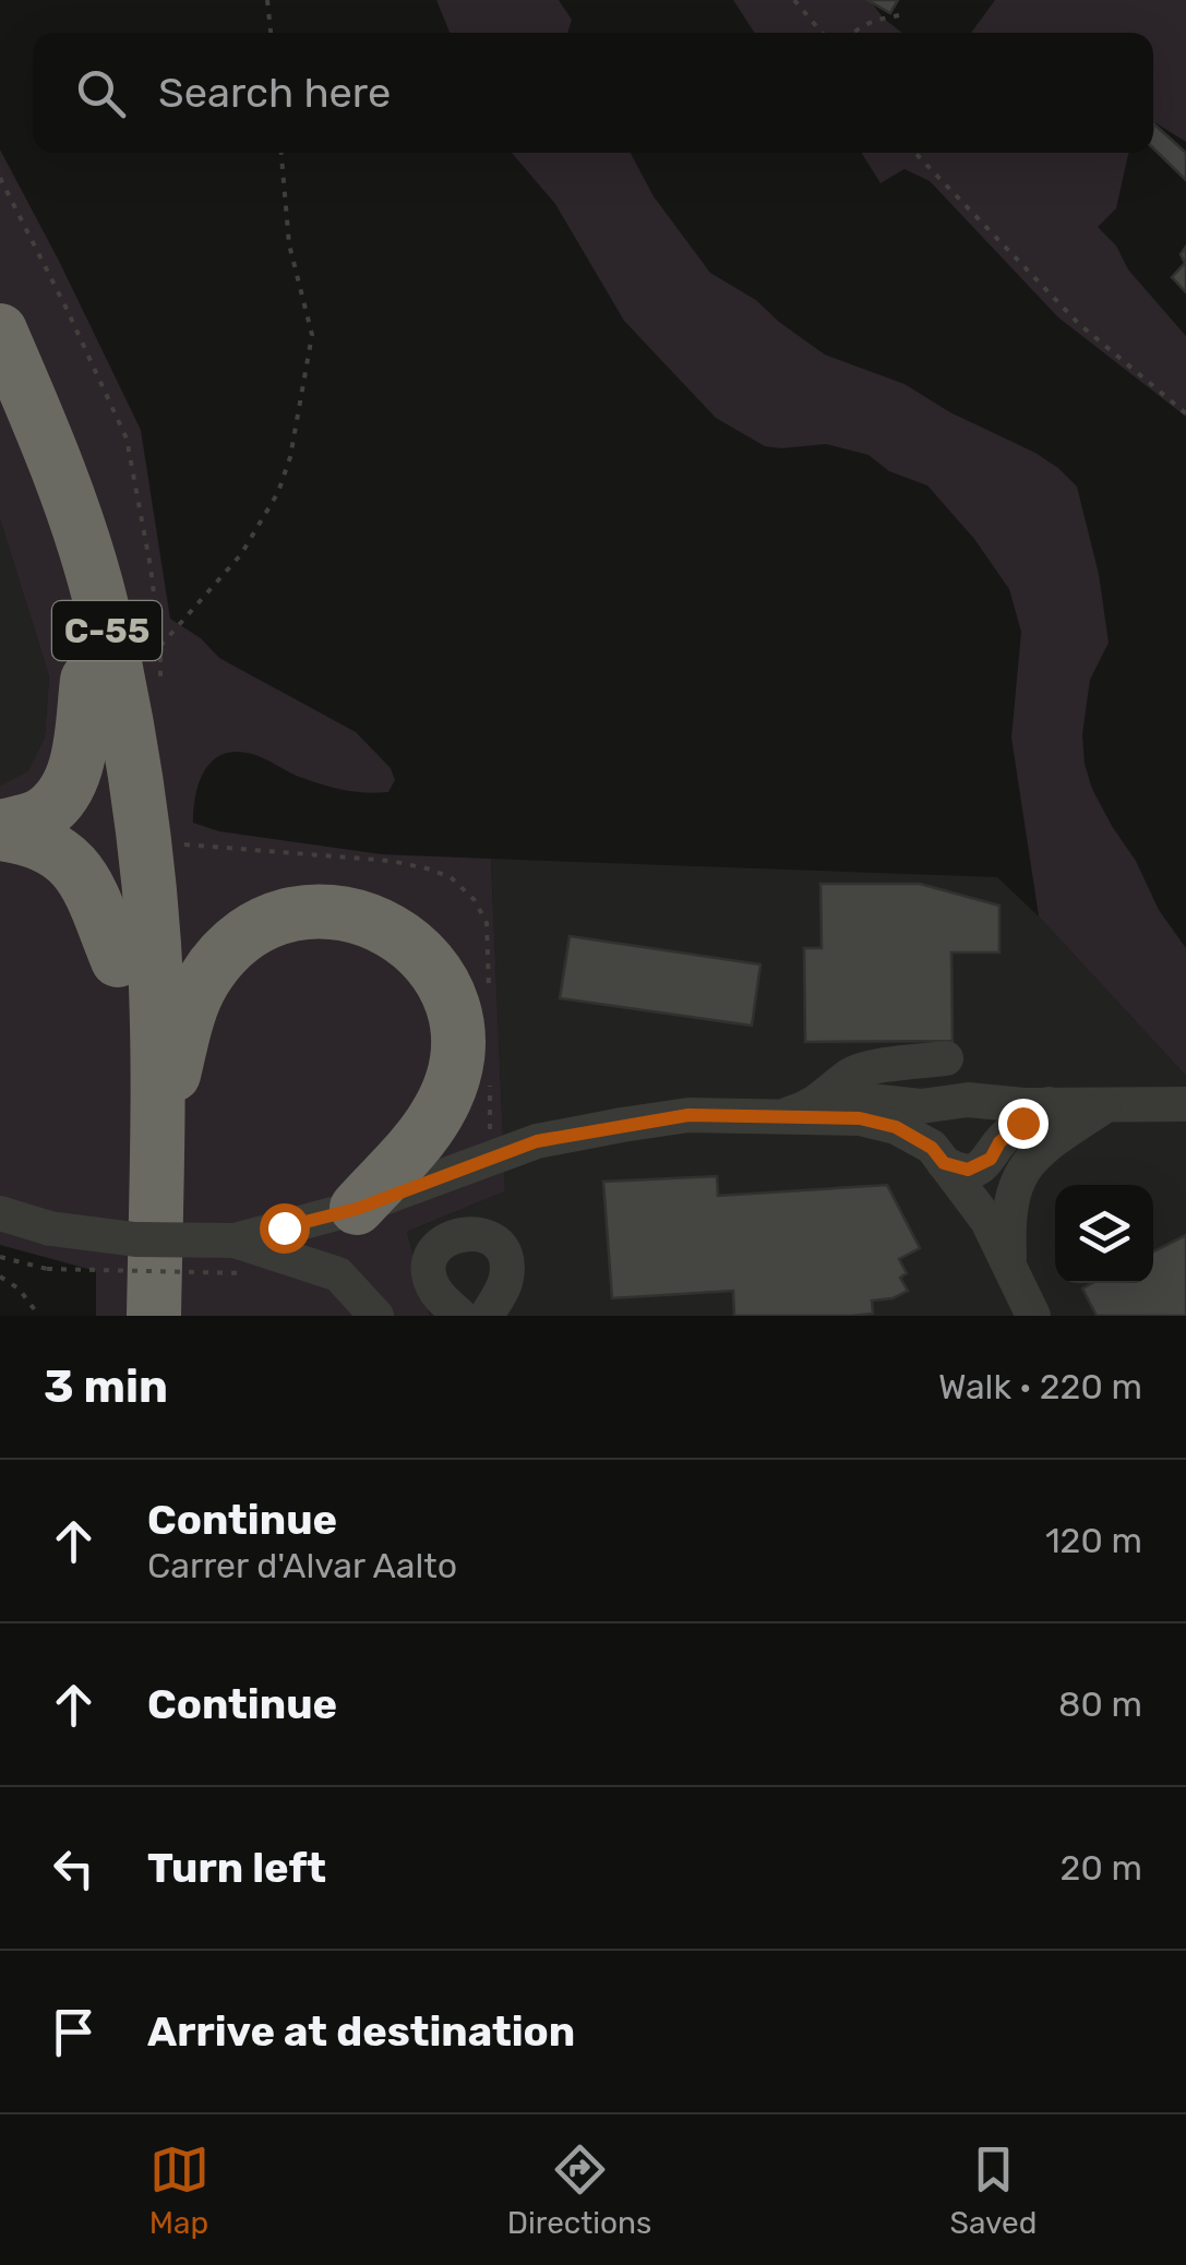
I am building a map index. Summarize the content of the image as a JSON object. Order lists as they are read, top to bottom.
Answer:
{
  "streets": {
    "highway": ["C-55"]
  },
  "page": {
    "search": "Search here",
    "heading": ["3 min", "Walk · 220 m"],
    "list": [
      ["Continue", "Carrer d'Alvar Aalto", "120 m"],
      ["Continue", "80 m"],
      ["Turn left", "20 m"],
      "Arrive at destination"
    ],
    "nav": ["Map", "Directions", "Saved"]
  }
}
